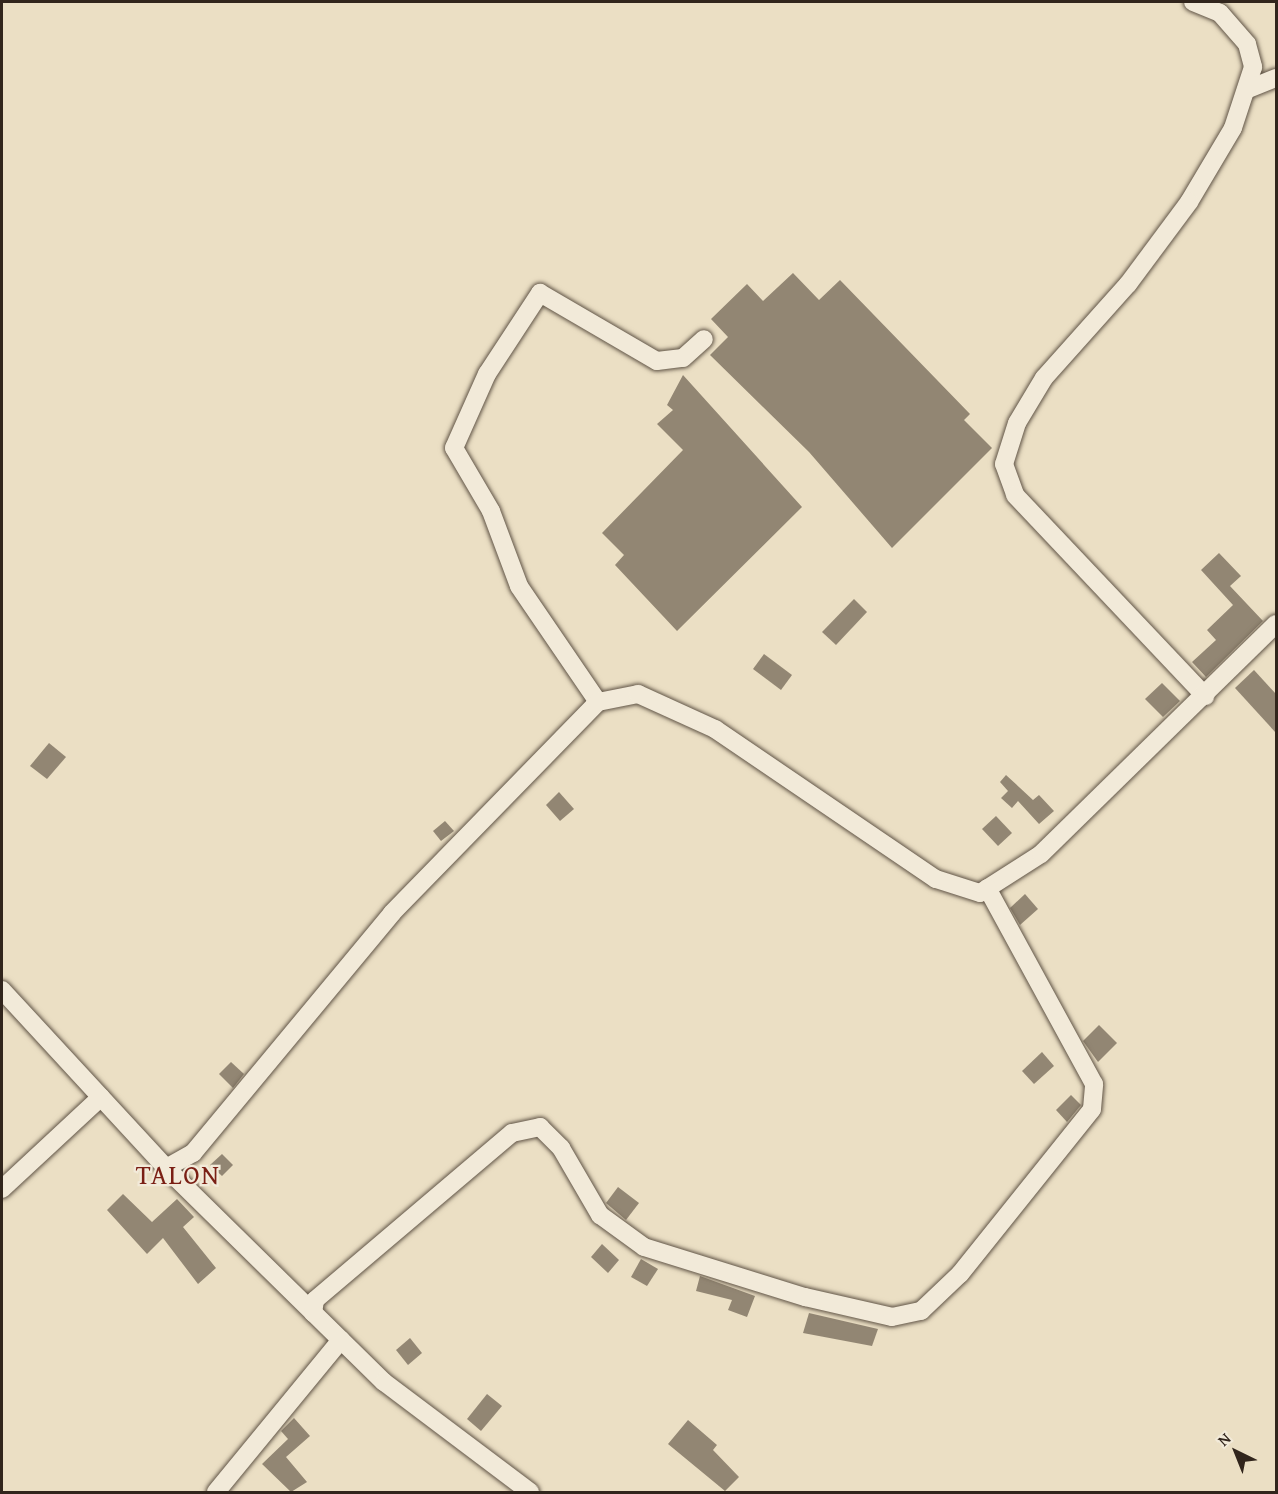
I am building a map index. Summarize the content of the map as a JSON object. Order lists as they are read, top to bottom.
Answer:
{
  "districts": ["TALON"],
  "north": "top left"
}
